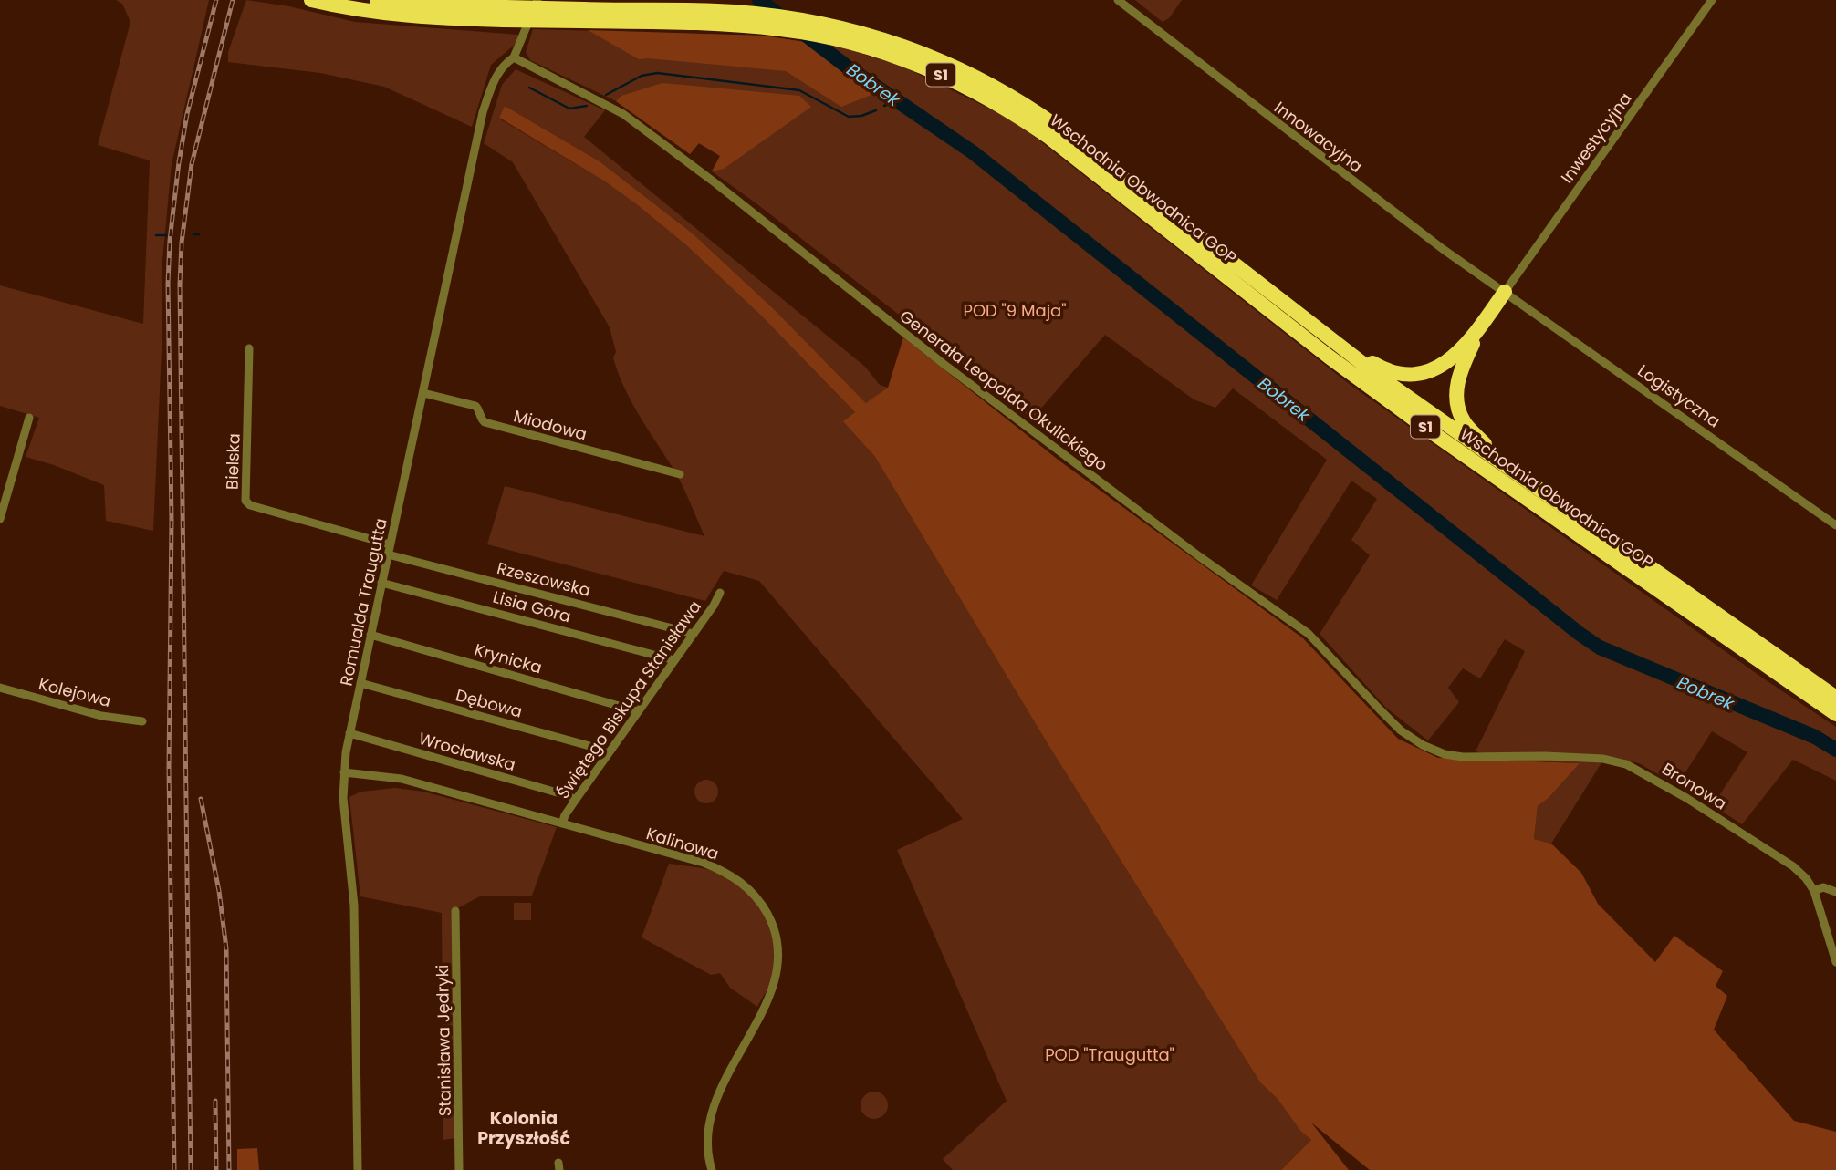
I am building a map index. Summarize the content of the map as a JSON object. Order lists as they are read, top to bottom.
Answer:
{
  "streets": {
    "highway": ["S1", "Wschodnia Obwodnica GOP"],
    "street": [
      "Innowacyjna",
      "Inwestycyjna",
      "Generała Leopolda Okulickiego",
      "Logistyczna",
      "Miodowa",
      "Bielska",
      "Rzeszowska",
      "Romualda Traugutta",
      "Lisia Góra",
      "Krynicka",
      "Kolejowa",
      "Świętego Biskupa Stanisława",
      "Dębowa",
      "Wrocławska",
      "Bronowa",
      "Kalinowa",
      "Stanisława Jędryki"
    ]
  },
  "crossings": [
    ["Innowacyjna", "Inwestycyjna"],
    ["Innowacyjna", "Logistyczna"],
    ["Inwestycyjna", "Logistyczna"],
    ["Generała Leopolda Okulickiego", "Romualda Traugutta"],
    ["Generała Leopolda Okulickiego", "Bronowa"],
    ["Miodowa", "Romualda Traugutta"],
    ["Bielska", "Romualda Traugutta"],
    ["Rzeszowska", "Romualda Traugutta"],
    ["Rzeszowska", "Świętego Biskupa Stanisława"],
    ["Romualda Traugutta", "Lisia Góra"],
    ["Romualda Traugutta", "Krynicka"],
    ["Romualda Traugutta", "Dębowa"],
    ["Romualda Traugutta", "Wrocławska"],
    ["Romualda Traugutta", "Kalinowa"],
    ["Lisia Góra", "Świętego Biskupa Stanisława"],
    ["Krynicka", "Świętego Biskupa Stanisława"],
    ["Świętego Biskupa Stanisława", "Dębowa"],
    ["Świętego Biskupa Stanisława", "Wrocławska"],
    ["Świętego Biskupa Stanisława", "Kalinowa"]
  ],
  "districts": ["Kolonia Przyszłość"],
  "water": ["Bobrek"],
  "parks": ["POD \"9 Maja\"", "POD \"Traugutta\""]
}
